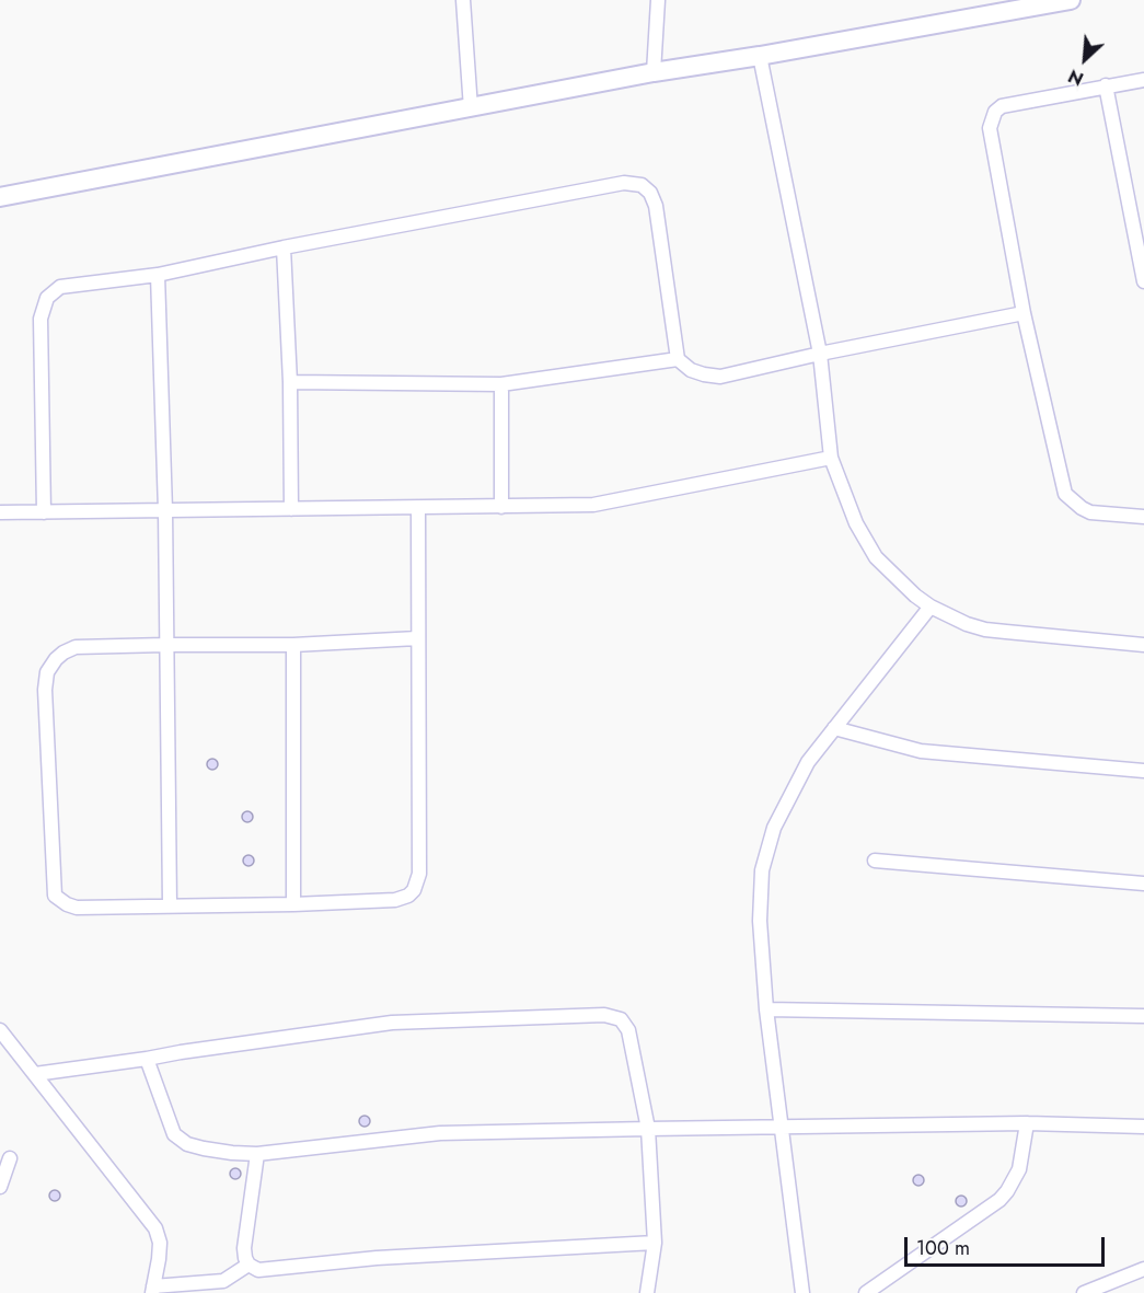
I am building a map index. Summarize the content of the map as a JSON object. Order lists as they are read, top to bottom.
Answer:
{
  "scale_bar": "100 m",
  "north": "bottom left"
}
